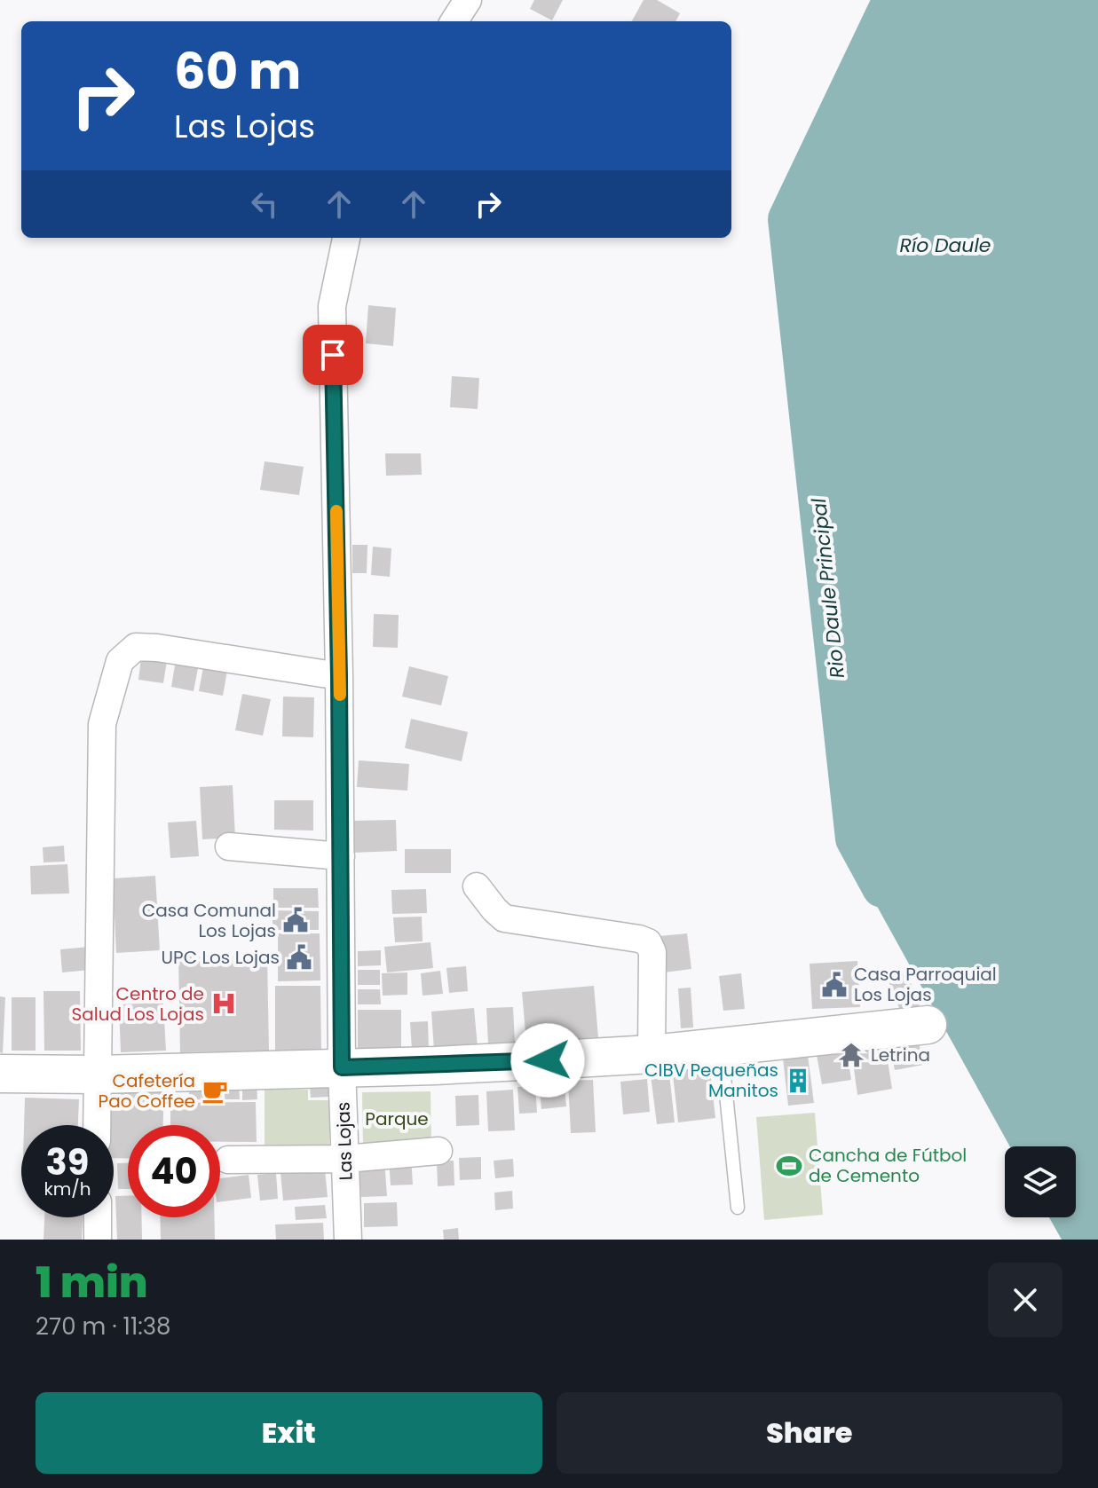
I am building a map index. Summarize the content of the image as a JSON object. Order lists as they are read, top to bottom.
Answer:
{
  "streets": {
    "street": ["Las Lojas"]
  },
  "water": ["Río Daule", "Rio Daule Principal"],
  "parks": ["Parque"],
  "places": {
    "public building": ["Casa Comunal Los Lojas", "UPC Los Lojas", "Casa Parroquial Los Lojas"],
    "hospital": ["Centro de Salud Los Lojas"],
    "temple": ["Letrina"],
    "building": ["CIBV Pequeñas Manitos"],
    "cafe": ["Cafetería Pao Coffee"],
    "sports": ["Cancha de Fútbol de Cemento"]
  },
  "page": {
    "turn": ["60 m", "Las Lojas"],
    "speed": "39 km/h",
    "limit": "40",
    "heading": ["1 min", "270 m · 11:38"],
    "buttons": ["Exit", "Share"]
  }
}
